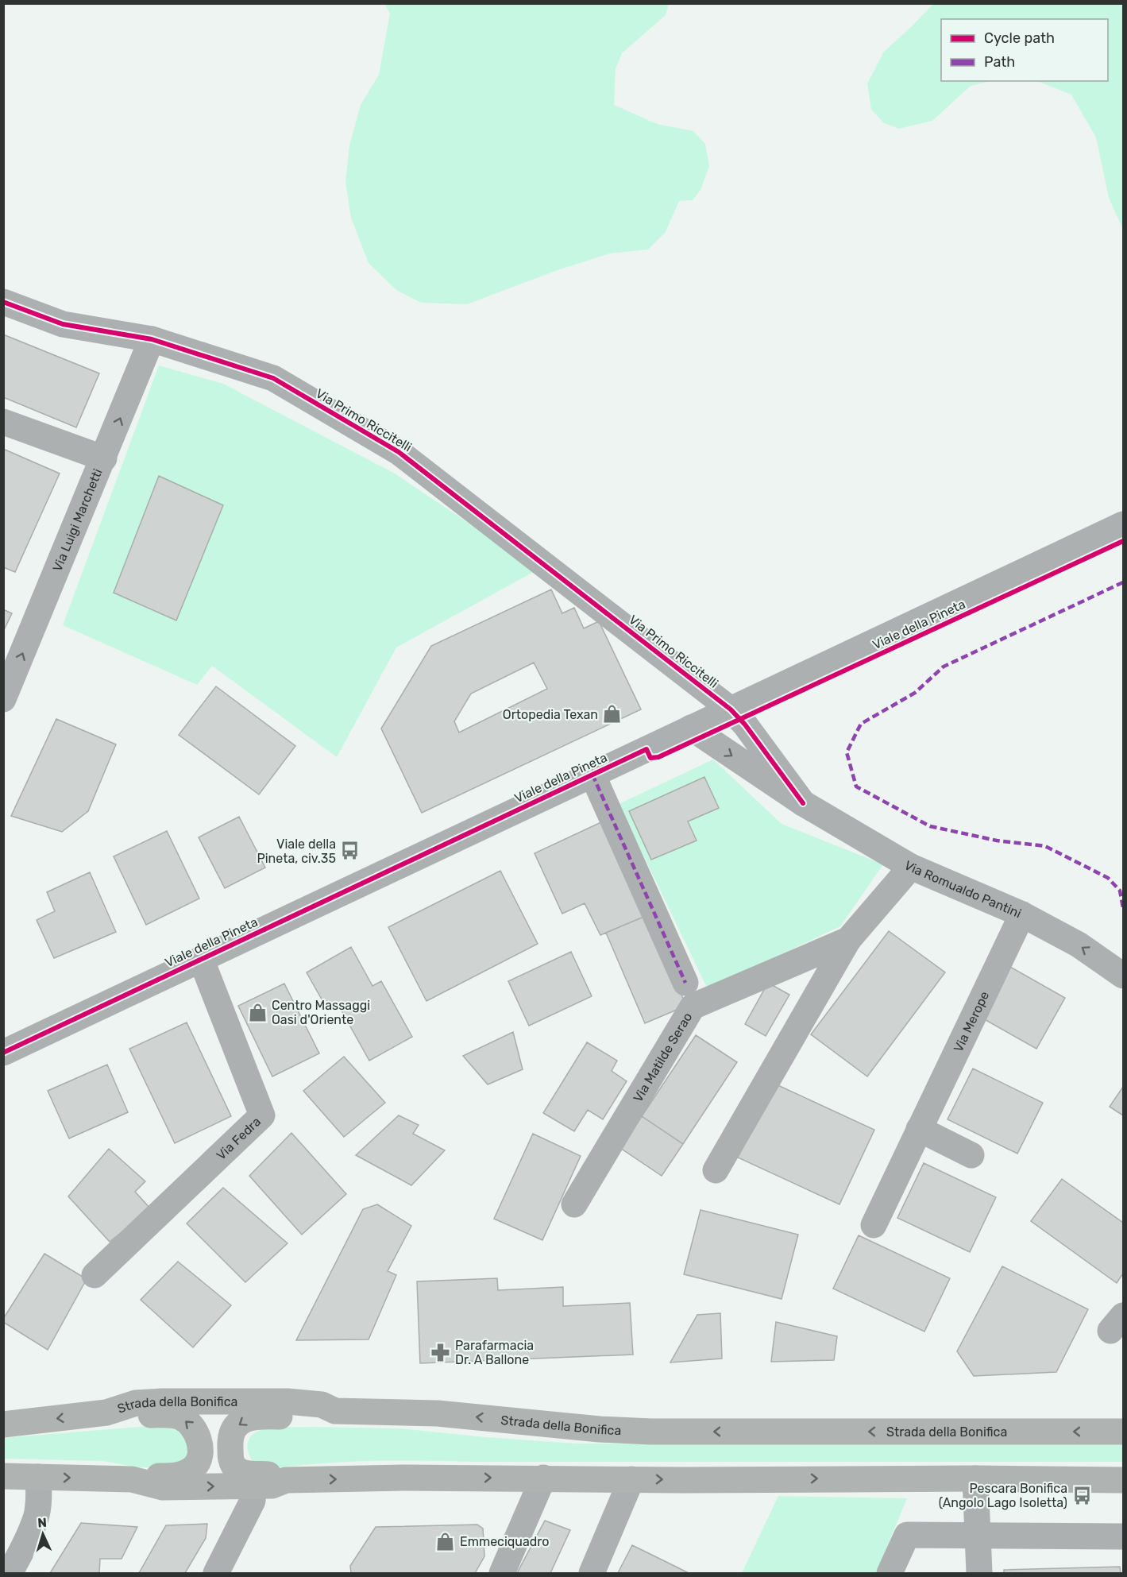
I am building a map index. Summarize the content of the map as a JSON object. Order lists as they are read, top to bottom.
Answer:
{
  "streets": {
    "main road": ["Strada della Bonifica"],
    "street": [
      "Via Primo Riccitelli",
      "Via Luigi Marchetti",
      "Viale della Pineta",
      "Via Romualdo Pantini",
      "Via Merope",
      "Via Matilde Serao",
      "Via Fedra"
    ]
  },
  "crossings": [
    ["Via Primo Riccitelli", "Via Luigi Marchetti"],
    ["Via Primo Riccitelli", "Viale della Pineta"],
    ["Via Primo Riccitelli", "Via Romualdo Pantini"],
    ["Viale della Pineta", "Via Romualdo Pantini"],
    ["Viale della Pineta", "Via Fedra"],
    ["Via Romualdo Pantini", "Via Merope"],
    ["Via Romualdo Pantini", "Via Matilde Serao"]
  ],
  "one_way": ["Via Luigi Marchetti"],
  "places": {
    "shop": ["Ortopedia Texan", "Centro Massaggi Oasi d'Oriente", "Emmeciquadro"],
    "bus stop": ["Viale della Pineta, civ.35", "Pescara Bonifica (Angolo Lago Isoletta)"],
    "pharmacy": ["Parafarmacia Dr. A Ballone"]
  },
  "legend": ["Cycle path", "Path"],
  "north": "top"
}
